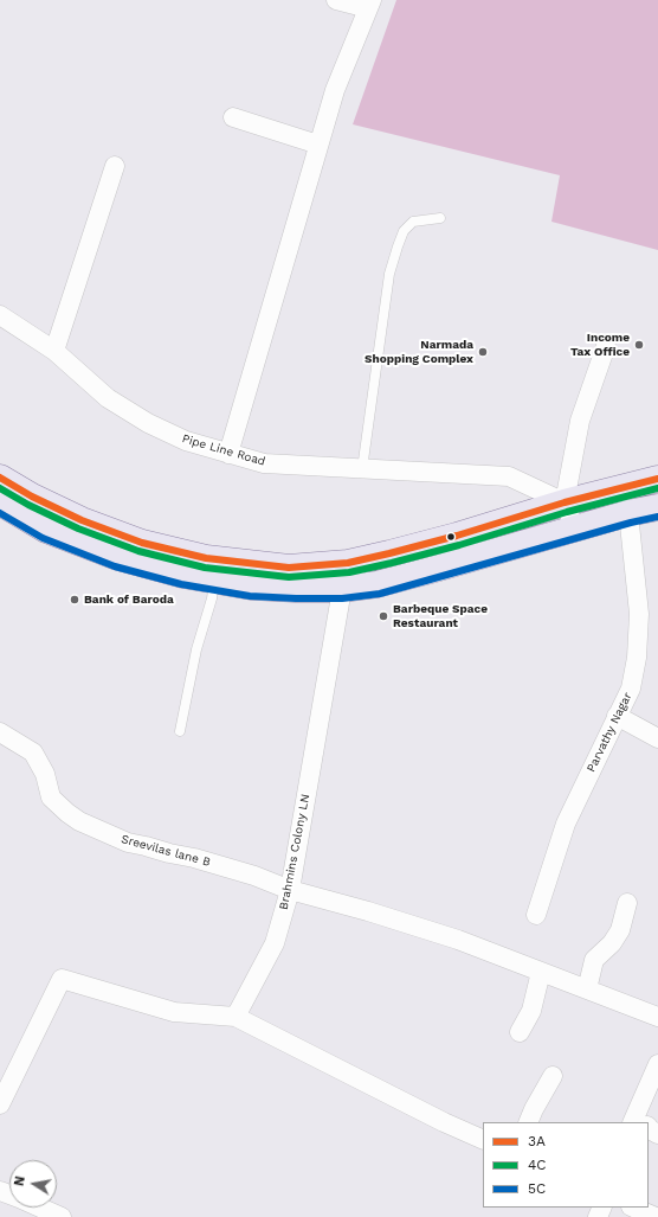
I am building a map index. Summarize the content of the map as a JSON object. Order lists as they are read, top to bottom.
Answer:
{
  "streets": {
    "street": [
      "Pipe Line Road",
      "Parvathy Nagar",
      "Sreevilas lane B",
      "Brahmins Colony LN"
    ]
  },
  "crossings": [
    ["Sreevilas lane B", "Brahmins Colony LN"]
  ],
  "places": [
    "Income Tax Office",
    "Narmada Shopping Complex",
    "Bank of Baroda",
    "Barbeque Space Restaurant"
  ],
  "lines": ["transit line 3A", "transit line 4C", "transit line 5C"],
  "legend": ["3A", "4C", "5C"],
  "north": "left"
}
